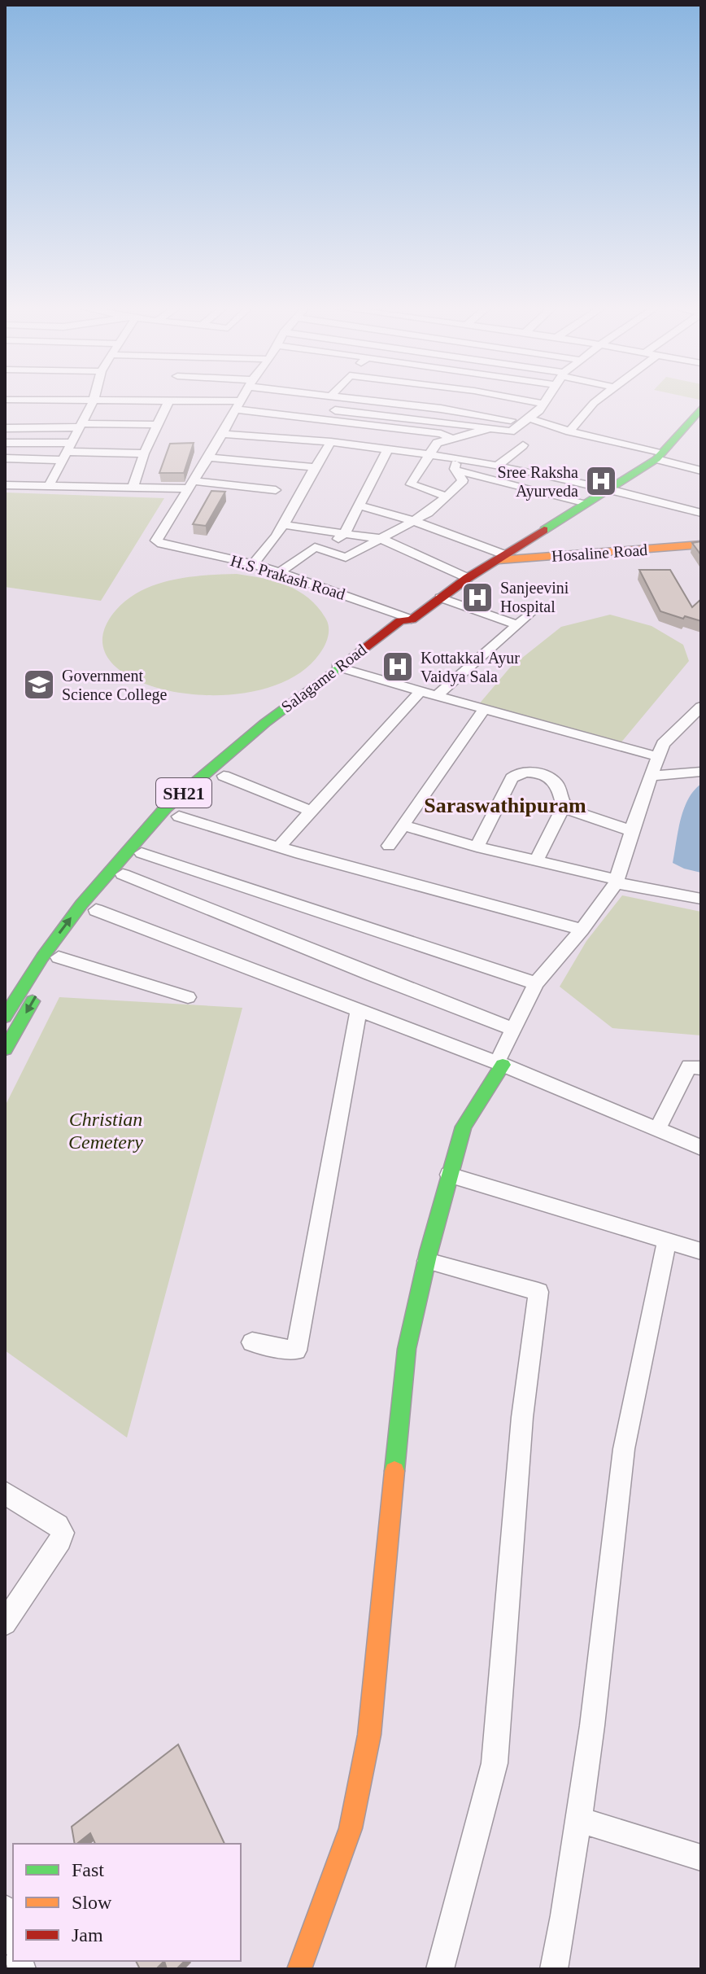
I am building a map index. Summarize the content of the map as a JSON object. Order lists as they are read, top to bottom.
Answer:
{
  "streets": {
    "main road": ["Hosaline Road", "Salagame Road", "SH21"],
    "street": ["H.S Prakash Road"]
  },
  "crossings": [
    ["Hosaline Road", "Salagame Road"],
    ["H.S Prakash Road", "Salagame Road"]
  ],
  "districts": ["Saraswathipuram"],
  "parks": ["Christian Cemetery"],
  "places": {
    "hospital": ["Sree Raksha Ayurveda", "Sanjeevini Hospital", "Kottakkal Ayur Vaidya Sala"],
    "school or university": ["Government Science College"]
  },
  "legend": ["Fast", "Slow", "Jam"]
}
